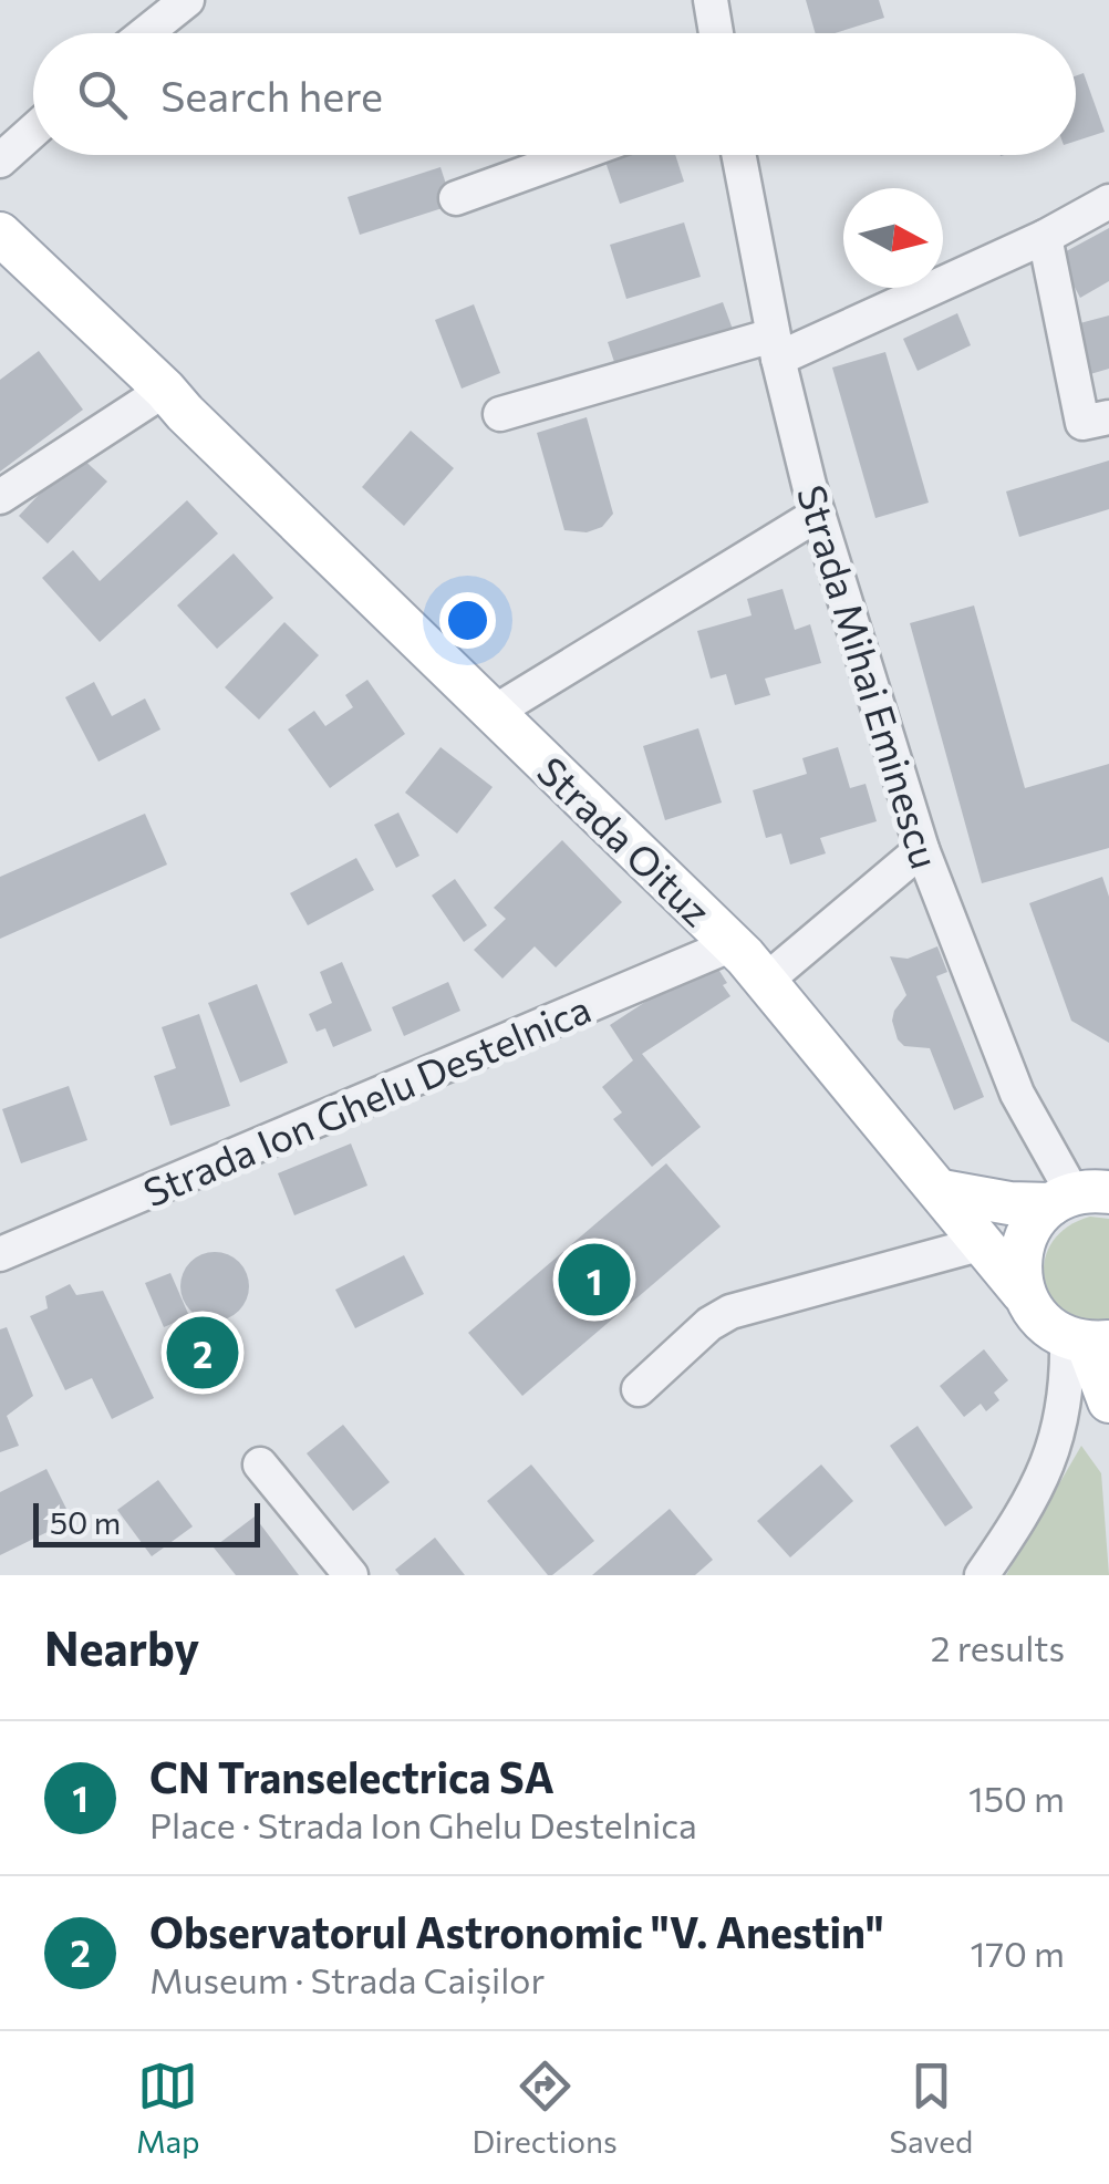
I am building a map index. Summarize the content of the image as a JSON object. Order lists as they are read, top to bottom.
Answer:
{
  "streets": {
    "main road": ["Strada Oituz"],
    "street": ["Strada Mihai Eminescu", "Strada Ion Ghelu Destelnica"]
  },
  "crossings": [
    ["Strada Oituz", "Strada Ion Ghelu Destelnica"]
  ],
  "scale_bar": "50 m",
  "north": "right",
  "page": {
    "search": "Search here",
    "pins": ["1", "2"],
    "scale": "50 m",
    "heading": ["Nearby", "2 results"],
    "list": [
      {
        "mark": "1",
        "name": "CN Transelectrica SA",
        "note": "Place · Strada Ion Ghelu Destelnica",
        "value": "150 m"
      },
      {
        "mark": "2",
        "name": "Observatorul Astronomic \"V. Anestin\"",
        "note": "Museum · Strada Caișilor",
        "value": "170 m"
      }
    ],
    "nav": ["Map", "Directions", "Saved"]
  }
}
